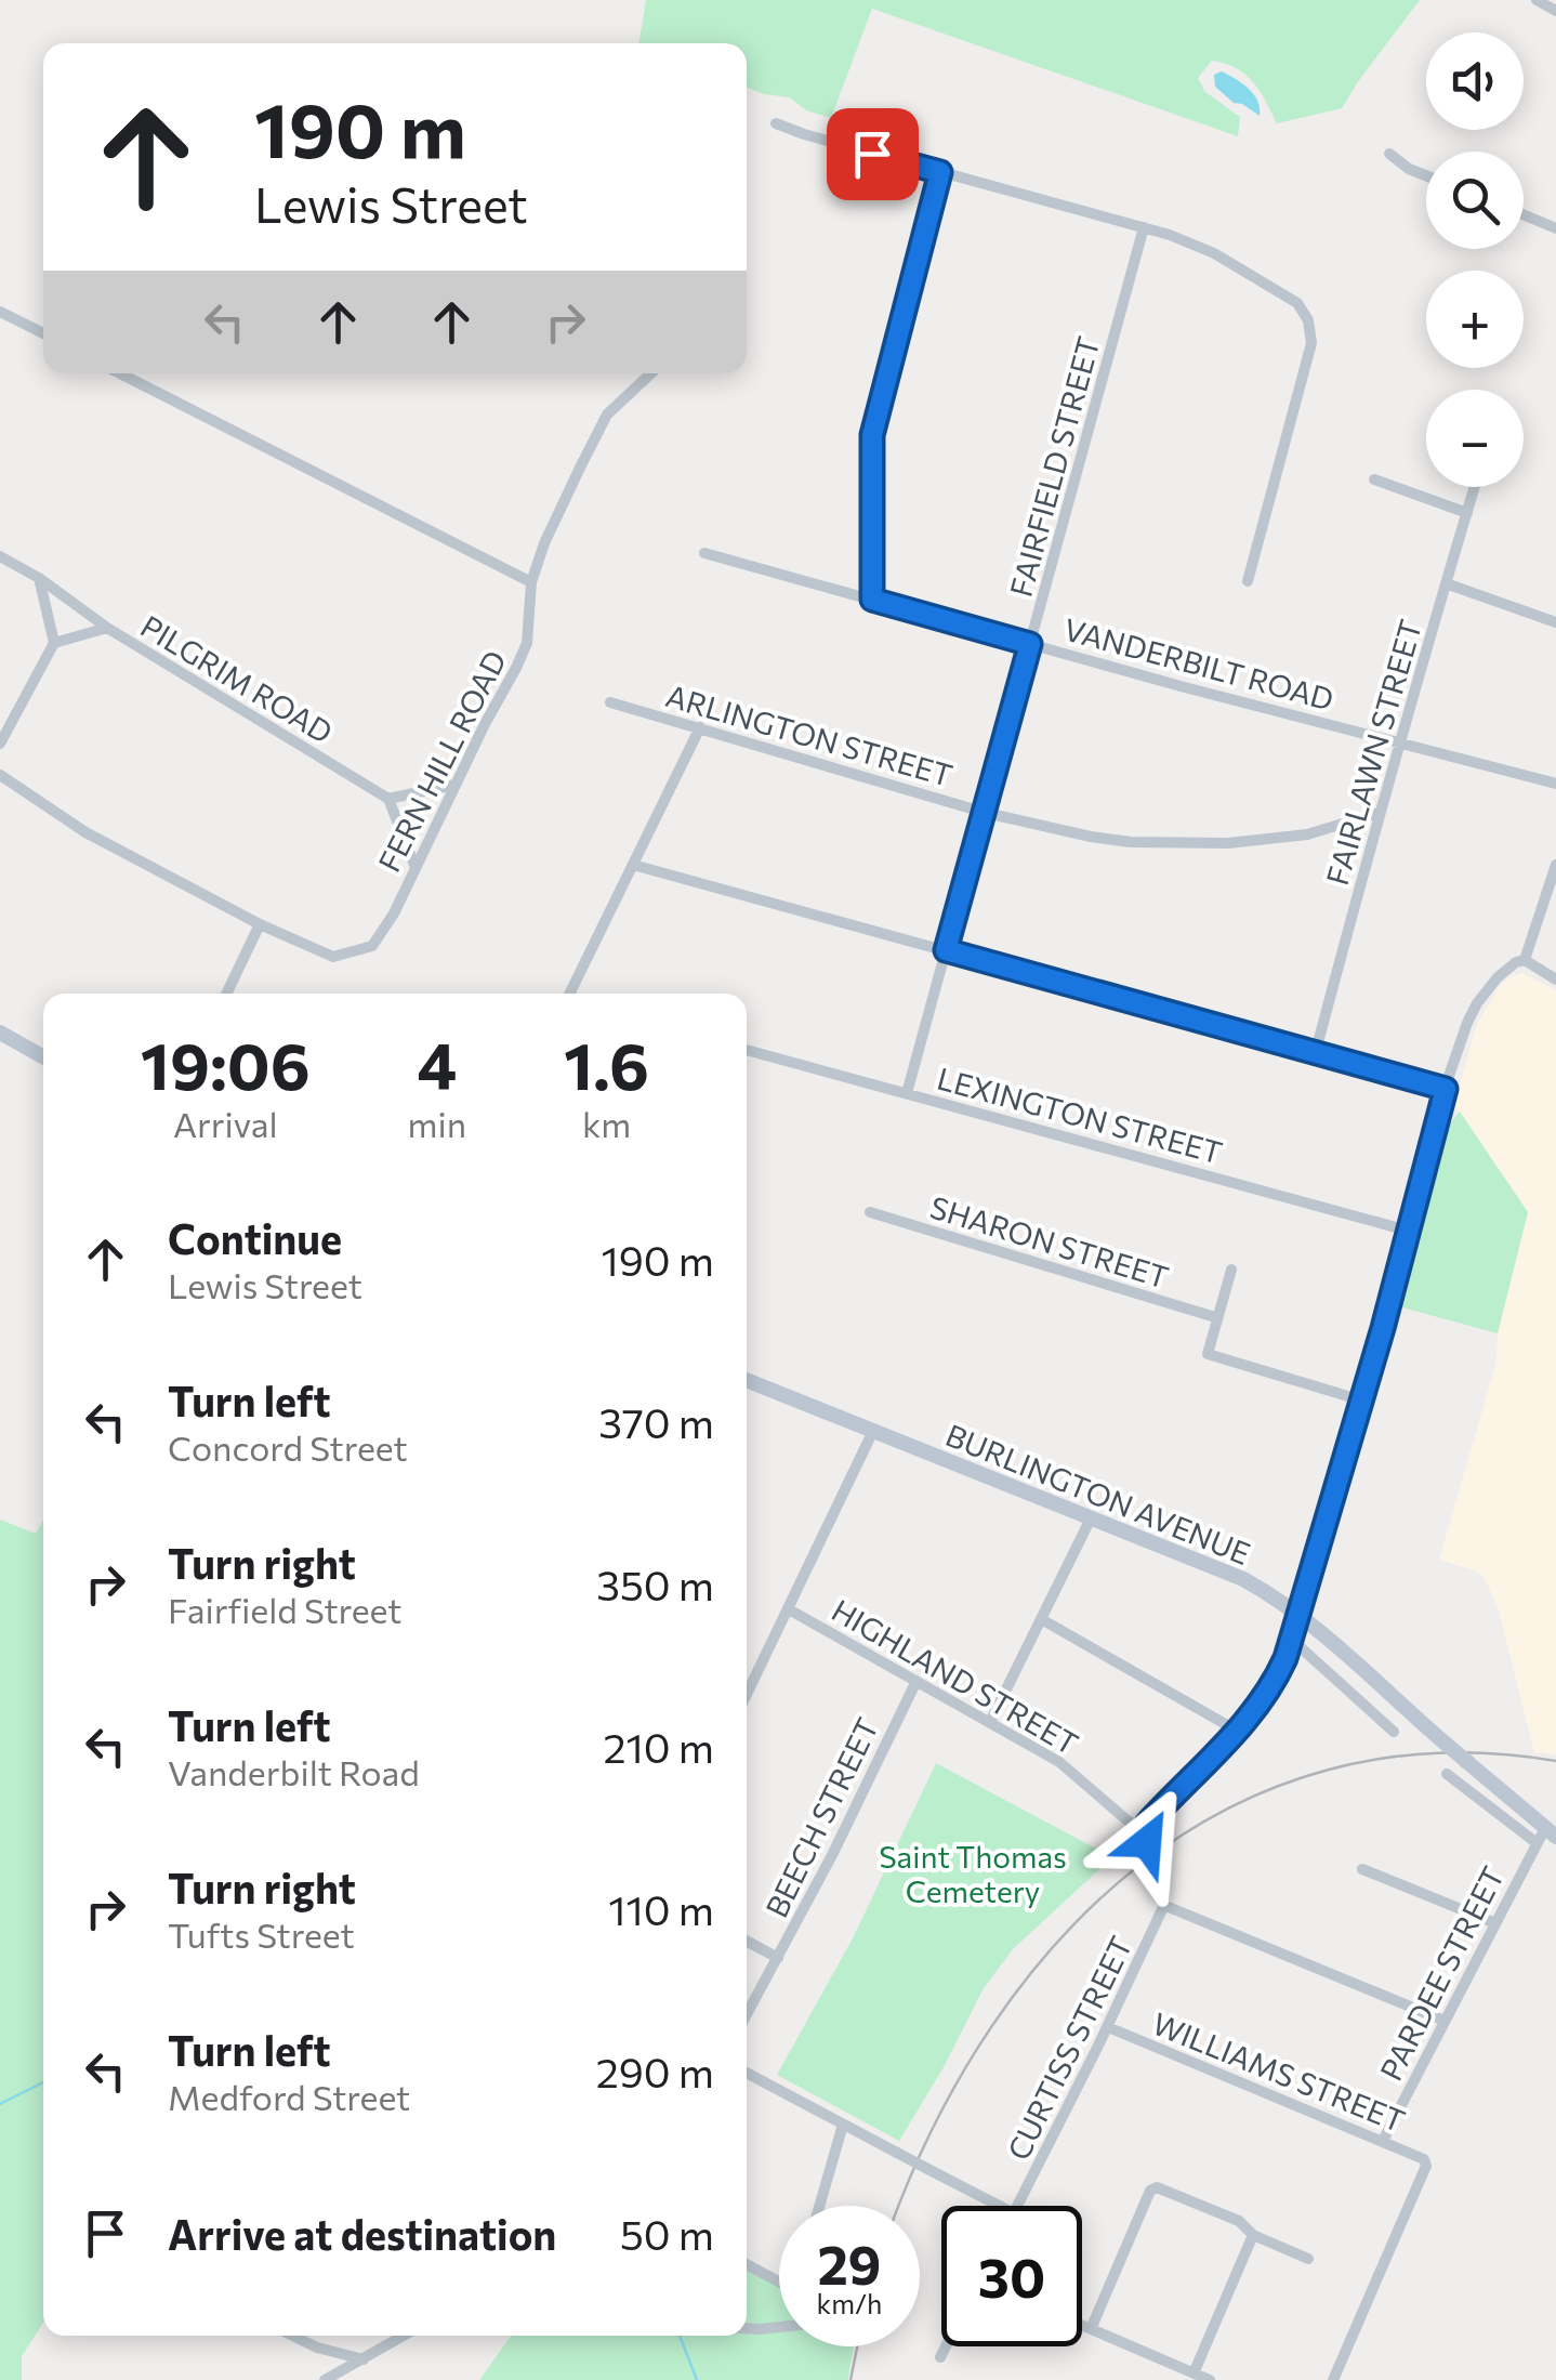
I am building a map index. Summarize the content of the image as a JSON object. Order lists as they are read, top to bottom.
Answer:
{
  "streets": {
    "main road": ["BURLINGTON AVENUE"],
    "street": [
      "FAIRFIELD STREET",
      "VANDERBILT ROAD",
      "PILGRIM ROAD",
      "ARLINGTON STREET",
      "FAIRLAWN STREET",
      "FERN HILL ROAD",
      "LEXINGTON STREET",
      "SHARON STREET",
      "HIGHLAND STREET",
      "BEECH STREET",
      "PARDEE STREET",
      "CURTISS STREET",
      "WILLIAMS STREET"
    ]
  },
  "crossings": [
    ["FAIRFIELD STREET", "VANDERBILT ROAD"],
    ["FAIRFIELD STREET", "ARLINGTON STREET"],
    ["FAIRFIELD STREET", "LEXINGTON STREET"],
    ["VANDERBILT ROAD", "FAIRLAWN STREET"],
    ["ARLINGTON STREET", "FAIRLAWN STREET"],
    ["BURLINGTON AVENUE", "PARDEE STREET"],
    ["HIGHLAND STREET", "BEECH STREET"],
    ["PARDEE STREET", "WILLIAMS STREET"],
    ["CURTISS STREET", "WILLIAMS STREET"]
  ],
  "parks": ["Saint Thomas Cemetery"],
  "page": {
    "map_buttons": ["+", "−"],
    "turn": ["190 m", "Lewis Street"],
    "eta": [
      "19:06",
      "Arrival",
      "4",
      "min",
      "1.6",
      "km"
    ],
    "list": [
      {
        "name": "Continue",
        "note": "Lewis Street",
        "value": "190 m"
      },
      {
        "name": "Turn left",
        "note": "Concord Street",
        "value": "370 m"
      },
      {
        "name": "Turn right",
        "note": "Fairfield Street",
        "value": "350 m"
      },
      {
        "name": "Turn left",
        "note": "Vanderbilt Road",
        "value": "210 m"
      },
      {
        "name": "Turn right",
        "note": "Tufts Street",
        "value": "110 m"
      },
      {
        "name": "Turn left",
        "note": "Medford Street",
        "value": "290 m"
      },
      {
        "name": "Arrive at destination",
        "value": "50 m"
      }
    ],
    "speed": "29 km/h",
    "limit": "30"
  }
}
